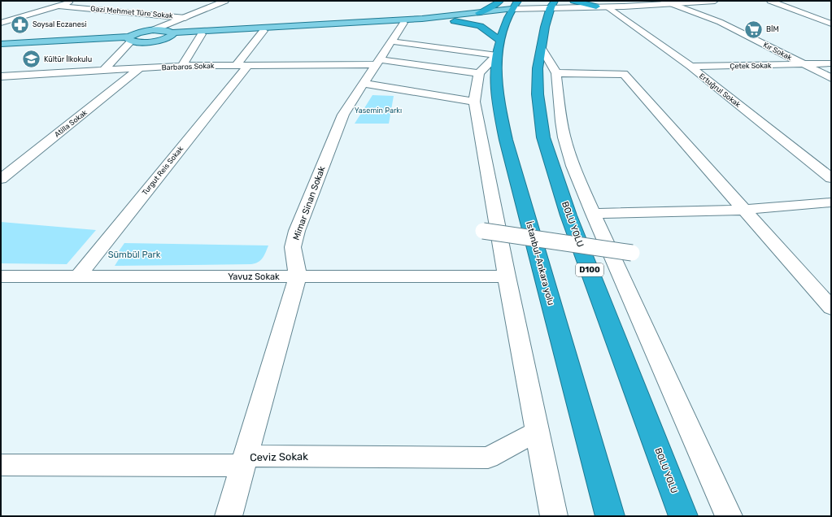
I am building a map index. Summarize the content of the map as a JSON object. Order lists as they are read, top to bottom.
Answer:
{
  "streets": {
    "highway": ["BOLU YOLU", "İstanbul-Ankara yolu", "D100"],
    "street": [
      "Gazi Mehmet Türe Sokak",
      "Kır Sokak",
      "Çetek Sokak",
      "Barbaros Sokak",
      "Ertuğrul Sokak",
      "Atilla Sokak",
      "Turgut Reis Sokak",
      "Mimar Sinan Sokak",
      "Yavuz Sokak",
      "Ceviz Sokak"
    ]
  },
  "crossings": [
    ["Kır Sokak", "Çetek Sokak"],
    ["Çetek Sokak", "Ertuğrul Sokak"],
    ["Barbaros Sokak", "Atilla Sokak"],
    ["Barbaros Sokak", "Turgut Reis Sokak"],
    ["Barbaros Sokak", "Mimar Sinan Sokak"],
    ["Turgut Reis Sokak", "Yavuz Sokak"],
    ["Mimar Sinan Sokak", "Yavuz Sokak"],
    ["Mimar Sinan Sokak", "Ceviz Sokak"]
  ],
  "parks": ["Yasemin Parkı", "Sümbül Park"],
  "places": {
    "pharmacy": ["Soysal Eczanesi"],
    "supermarket": ["BİM"],
    "school or university": ["Kültür İlkokulu"]
  }
}
